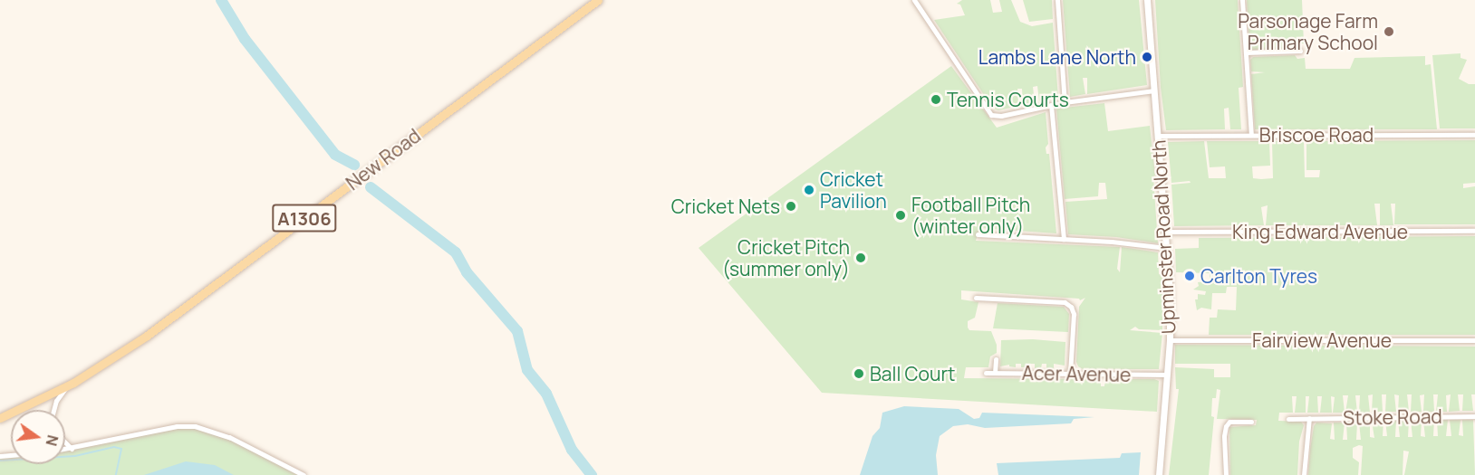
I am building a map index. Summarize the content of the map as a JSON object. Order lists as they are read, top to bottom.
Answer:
{
  "streets": {
    "main road": ["New Road", "A1306"],
    "street": [
      "Briscoe Road",
      "King Edward Avenue",
      "Upminster Road North",
      "Fairview Avenue",
      "Acer Avenue",
      "Stoke Road"
    ]
  },
  "crossings": [
    ["Briscoe Road", "Upminster Road North"],
    ["King Edward Avenue", "Upminster Road North"],
    ["Upminster Road North", "Fairview Avenue"],
    ["Upminster Road North", "Acer Avenue"]
  ],
  "places": [
    "Parsonage Farm Primary School",
    "Lambs Lane North",
    "Tennis Courts",
    "Cricket Pavilion",
    "Cricket Nets",
    "Football Pitch (winter only)",
    "Cricket Pitch (summer only)",
    "Carlton Tyres",
    "Ball Court"
  ],
  "north": "right"
}
